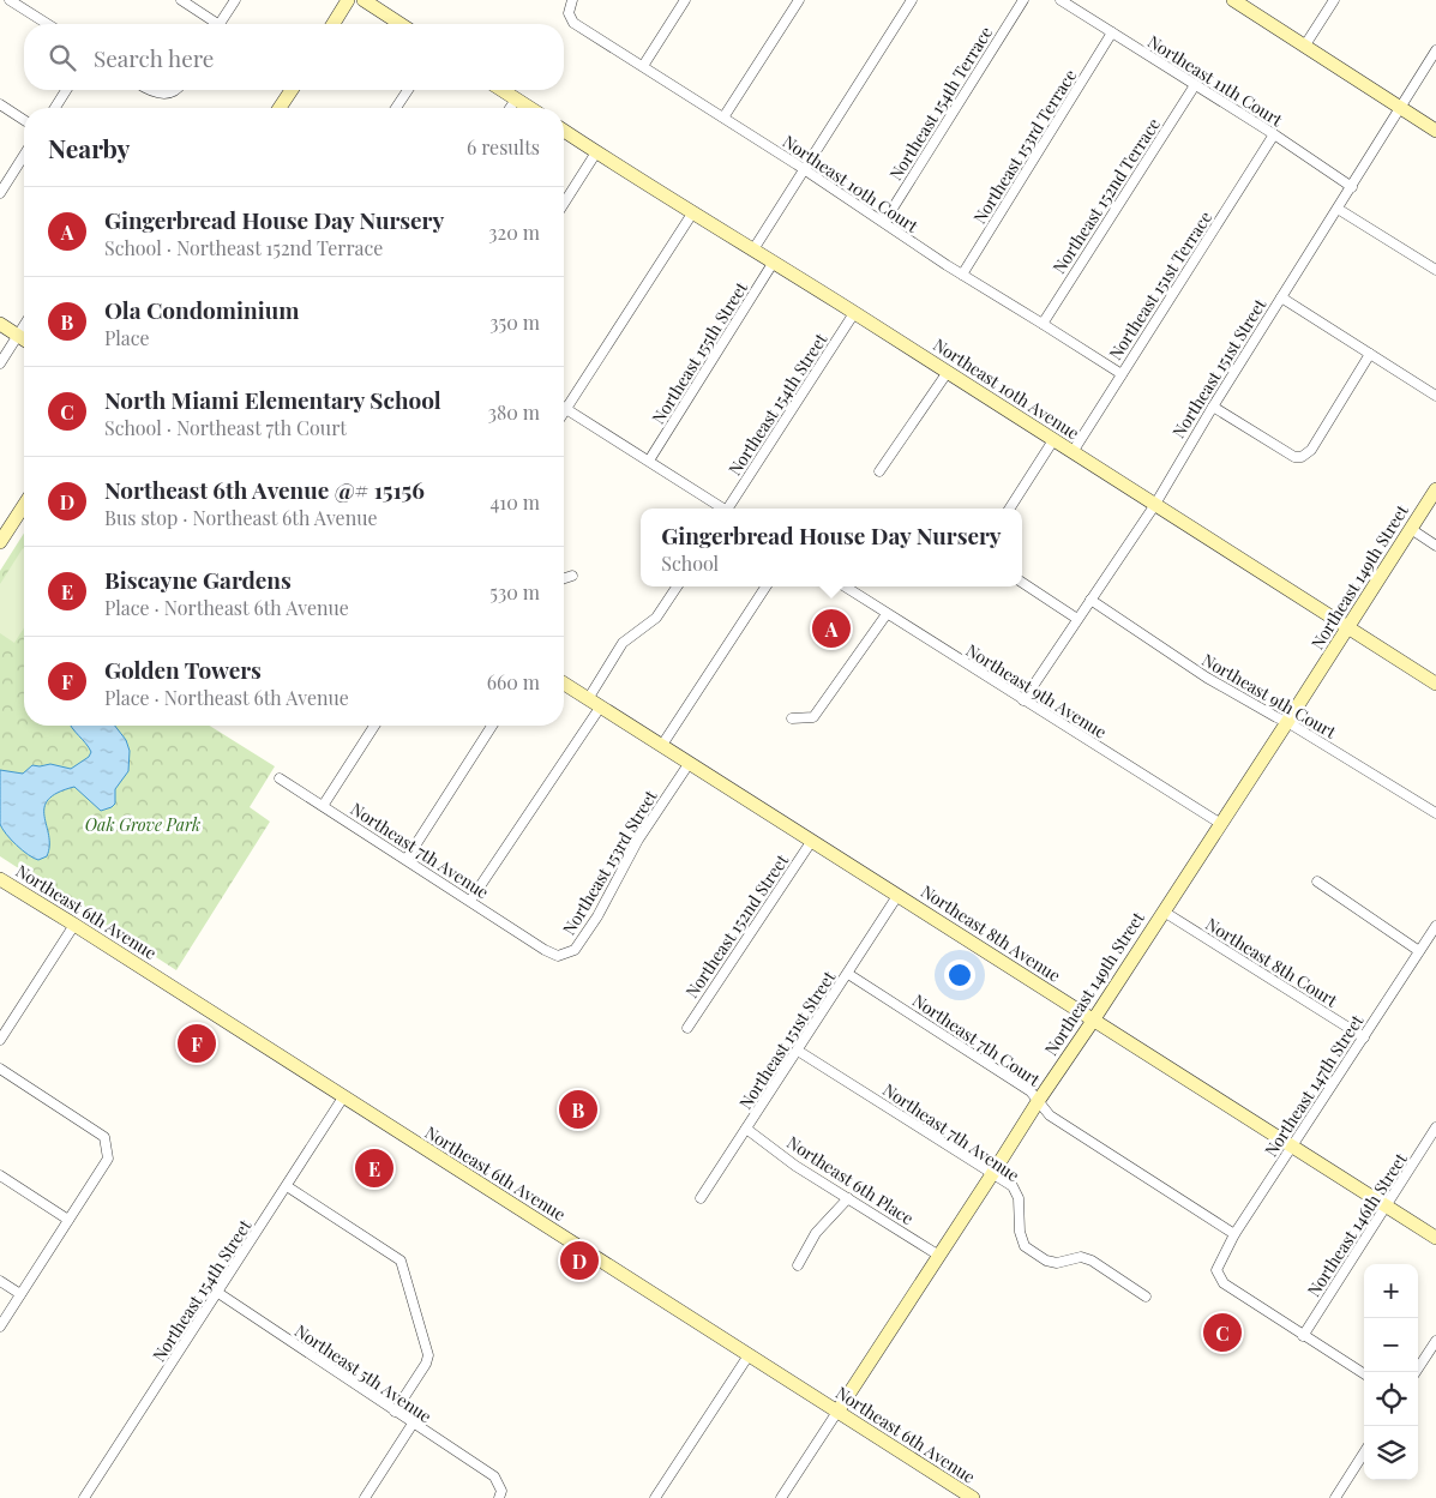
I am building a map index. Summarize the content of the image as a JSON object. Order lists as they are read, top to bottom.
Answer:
{
  "streets": {
    "street": [
      "Northeast 11th Court",
      "Northeast 154th Terrace",
      "Northeast 153rd Terrace",
      "Northeast 10th Court",
      "Northeast 152nd Terrace",
      "Northeast 151st Terrace",
      "Northeast 155th Street",
      "Northeast 151st Street",
      "Northeast 10th Avenue",
      "Northeast 154th Street",
      "Northeast 149th Street",
      "Northeast 9th Avenue",
      "Northeast 9th Court",
      "Northeast 7th Avenue",
      "Northeast 153rd Street",
      "Northeast 6th Avenue",
      "Northeast 152nd Street",
      "Northeast 8th Avenue",
      "Northeast 8th Court",
      "Northeast 7th Court",
      "Northeast 147th Street",
      "Northeast 6th Place",
      "Northeast 146th Street",
      "Northeast 5th Avenue"
    ]
  },
  "crossings": [
    ["Northeast 11th Court", "Northeast 153rd Terrace"],
    ["Northeast 11th Court", "Northeast 152nd Terrace"],
    ["Northeast 11th Court", "Northeast 151st Terrace"],
    ["Northeast 11th Court", "Northeast 151st Street"],
    ["Northeast 154th Terrace", "Northeast 10th Court"],
    ["Northeast 153rd Terrace", "Northeast 10th Court"],
    ["Northeast 10th Court", "Northeast 152nd Terrace"],
    ["Northeast 10th Court", "Northeast 151st Terrace"],
    ["Northeast 151st Terrace", "Northeast 10th Avenue"],
    ["Northeast 155th Street", "Northeast 10th Avenue"],
    ["Northeast 151st Street", "Northeast 10th Avenue"],
    ["Northeast 151st Street", "Northeast 9th Avenue"],
    ["Northeast 151st Street", "Northeast 9th Court"],
    ["Northeast 151st Street", "Northeast 7th Avenue"],
    ["Northeast 151st Street", "Northeast 8th Avenue"],
    ["Northeast 151st Street", "Northeast 7th Court"],
    ["Northeast 151st Street", "Northeast 6th Place"],
    ["Northeast 10th Avenue", "Northeast 154th Street"],
    ["Northeast 10th Avenue", "Northeast 149th Street"],
    ["Northeast 154th Street", "Northeast 6th Avenue"],
    ["Northeast 154th Street", "Northeast 5th Avenue"],
    ["Northeast 149th Street", "Northeast 9th Avenue"],
    ["Northeast 149th Street", "Northeast 9th Court"],
    ["Northeast 149th Street", "Northeast 7th Avenue"],
    ["Northeast 149th Street", "Northeast 6th Avenue"],
    ["Northeast 149th Street", "Northeast 8th Avenue"],
    ["Northeast 149th Street", "Northeast 8th Court"],
    ["Northeast 149th Street", "Northeast 7th Court"],
    ["Northeast 149th Street", "Northeast 6th Place"],
    ["Northeast 7th Avenue", "Northeast 153rd Street"],
    ["Northeast 153rd Street", "Northeast 8th Avenue"],
    ["Northeast 152nd Street", "Northeast 8th Avenue"],
    ["Northeast 8th Avenue", "Northeast 147th Street"],
    ["Northeast 8th Avenue", "Northeast 146th Street"],
    ["Northeast 8th Court", "Northeast 147th Street"],
    ["Northeast 7th Court", "Northeast 147th Street"],
    ["Northeast 147th Street", "Northeast 146th Street"]
  ],
  "parks": ["Oak Grove Park"],
  "page": {
    "search": "Search here",
    "heading": ["Nearby", "6 results"],
    "list": [
      {
        "mark": "A",
        "name": "Gingerbread House Day Nursery",
        "note": "School · Northeast 152nd Terrace",
        "value": "320 m"
      },
      {
        "mark": "B",
        "name": "Ola Condominium",
        "note": "Place",
        "value": "350 m"
      },
      {
        "mark": "C",
        "name": "North Miami Elementary School",
        "note": "School · Northeast 7th Court",
        "value": "380 m"
      },
      {
        "mark": "D",
        "name": "Northeast 6th Avenue @# 15156",
        "note": "Bus stop · Northeast 6th Avenue",
        "value": "410 m"
      },
      {
        "mark": "E",
        "name": "Biscayne Gardens",
        "note": "Place · Northeast 6th Avenue",
        "value": "530 m"
      },
      {
        "mark": "F",
        "name": "Golden Towers",
        "note": "Place · Northeast 6th Avenue",
        "value": "660 m"
      }
    ],
    "popup": ["Gingerbread House Day Nursery", "School"],
    "pins": [
      "A",
      "F",
      "B",
      "E",
      "D",
      "C"
    ],
    "map_buttons": ["+", "−"]
  }
}
